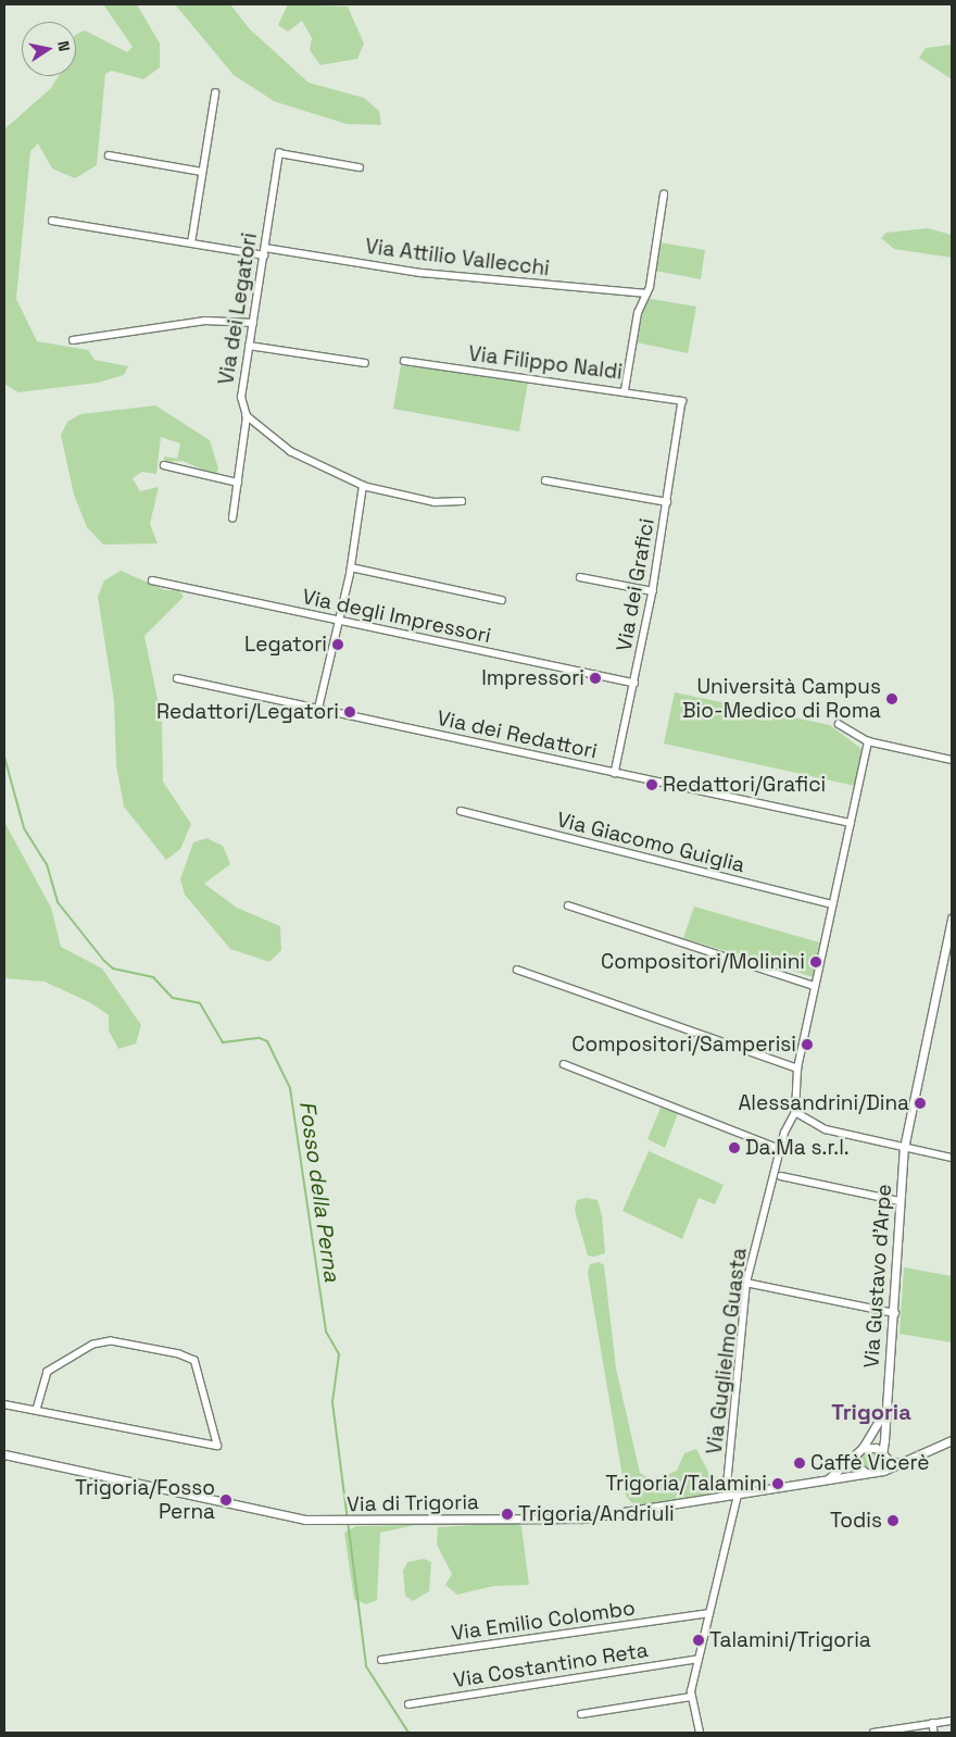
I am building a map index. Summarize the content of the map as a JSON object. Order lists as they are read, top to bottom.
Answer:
{
  "streets": {
    "street": [
      "Via Attilio Vallecchi",
      "Via dei Legatori",
      "Via Filippo Naldi",
      "Via dei Grafici",
      "Via degli Impressori",
      "Via dei Redattori",
      "Via Giacomo Guiglia",
      "Via Gustavo d'Arpe",
      "Via Guglielmo Guasta",
      "Via di Trigoria",
      "Via Emilio Colombo",
      "Via Costantino Reta"
    ]
  },
  "crossings": [
    ["Via Attilio Vallecchi", "Via dei Legatori"],
    ["Via Filippo Naldi", "Via dei Grafici"],
    ["Via dei Grafici", "Via degli Impressori"],
    ["Via dei Grafici", "Via dei Redattori"],
    ["Via dei Redattori", "Via Guglielmo Guasta"],
    ["Via Giacomo Guiglia", "Via Guglielmo Guasta"],
    ["Via Gustavo d'Arpe", "Via di Trigoria"],
    ["Via Guglielmo Guasta", "Via di Trigoria"]
  ],
  "districts": ["Trigoria"],
  "water": ["Fosso della Perna"],
  "places": [
    "Legatori",
    "Impressori",
    "Università Campus Bio-Medico di Roma",
    "Redattori/Legatori",
    "Redattori/Grafici",
    "Compositori/Molinini",
    "Compositori/Samperisi",
    "Alessandrini/Dina",
    "Da.Ma s.r.l.",
    "Caffè Vicerè",
    "Trigoria/Talamini",
    "Trigoria/Fosso Perna",
    "Trigoria/Andriuli",
    "Todis",
    "Talamini/Trigoria"
  ],
  "north": "right"
}
